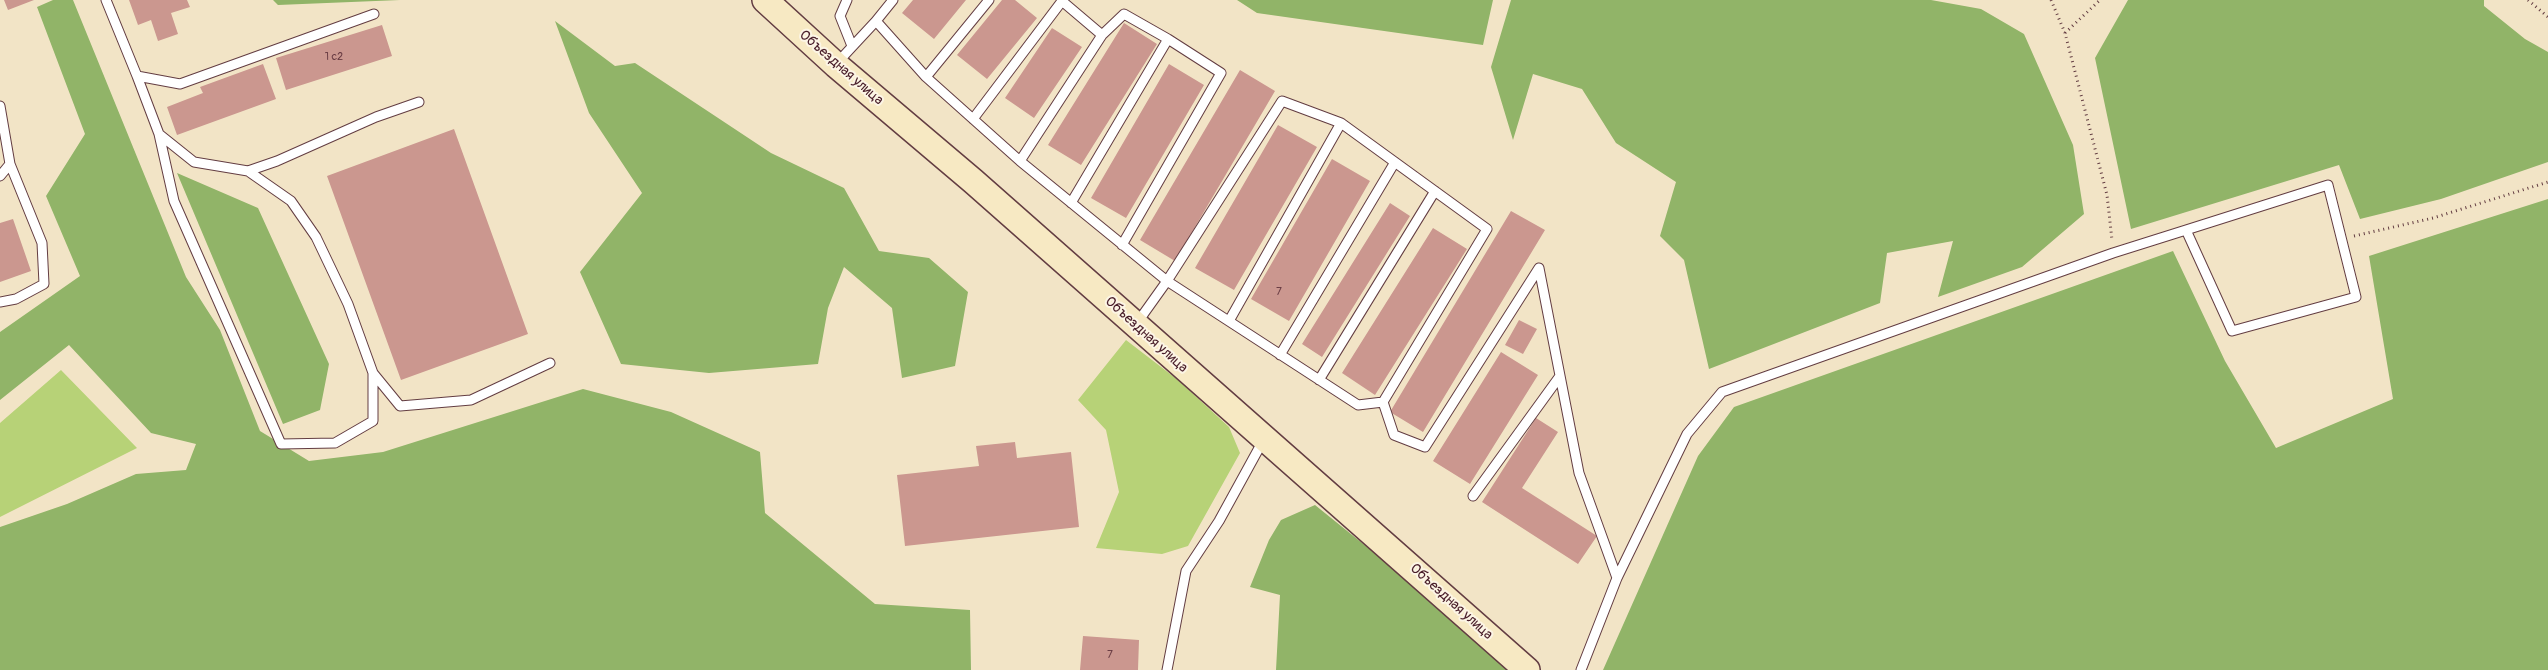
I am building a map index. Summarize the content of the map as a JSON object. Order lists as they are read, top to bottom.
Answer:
{
  "streets": {
    "main road": ["Объездная улица"]
  },
  "house_numbers": ["1 с2", "7", "7"]
}
